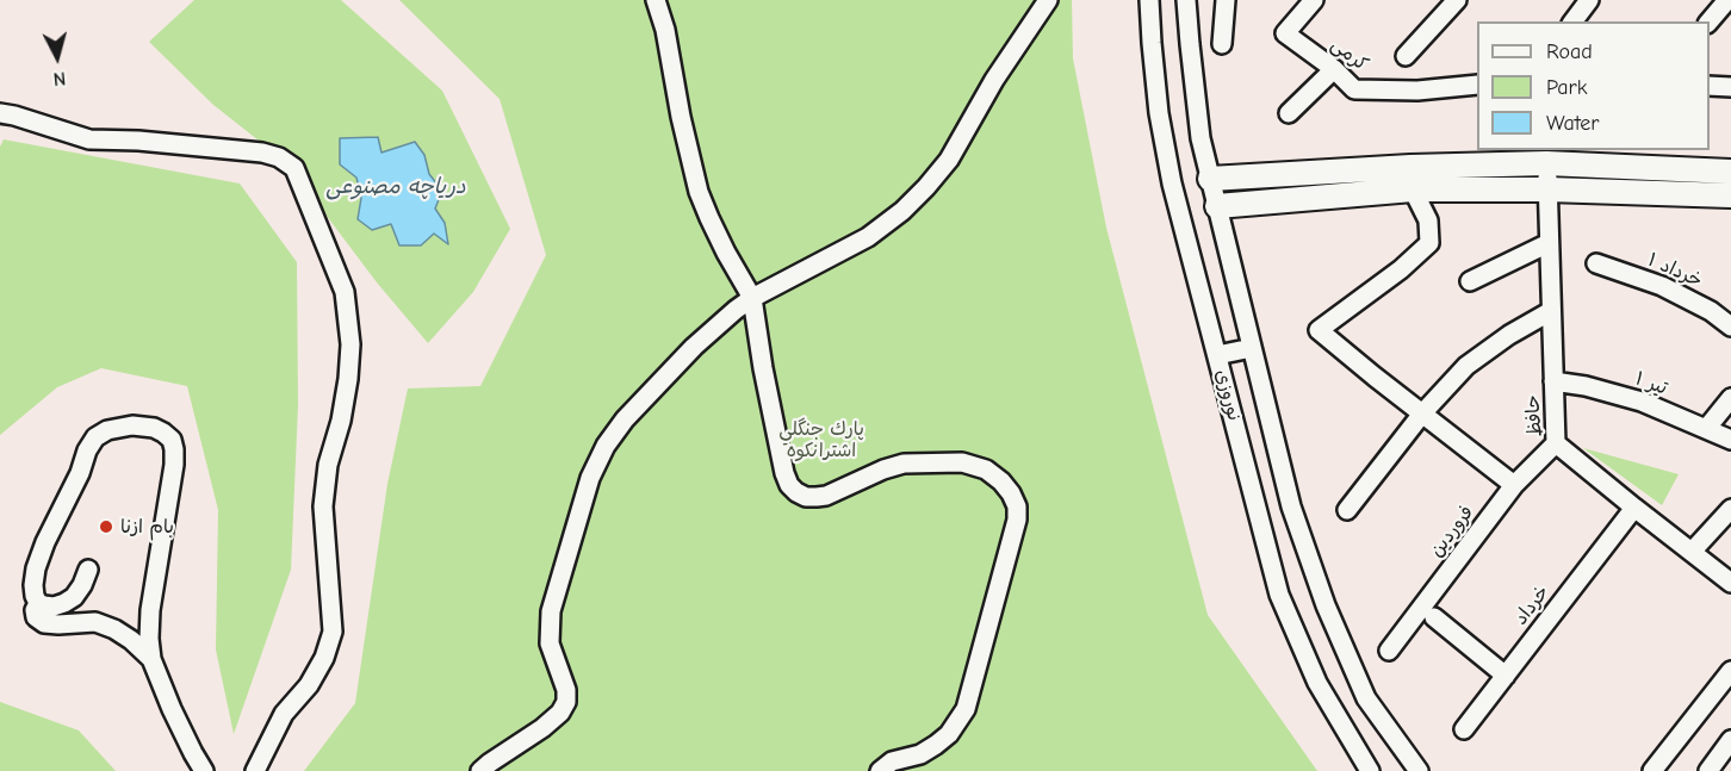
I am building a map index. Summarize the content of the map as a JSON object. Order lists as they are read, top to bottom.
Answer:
{
  "streets": {
    "street": [
      "کرمی",
      "خرداد ۱",
      "تیر ۱",
      "نوروزی",
      "حافظ",
      "فروردین",
      "خرداد"
    ]
  },
  "crossings": [
    ["تیر ۱", "حافظ"],
    ["حافظ", "فروردین"],
    ["حافظ", "خرداد"]
  ],
  "water": ["دریاچه مصنوعی"],
  "parks": ["پارك جنگلي اشترانكوه"],
  "places": ["بام ازنا"],
  "legend": ["Road", "Park", "Water"],
  "north": "bottom"
}
